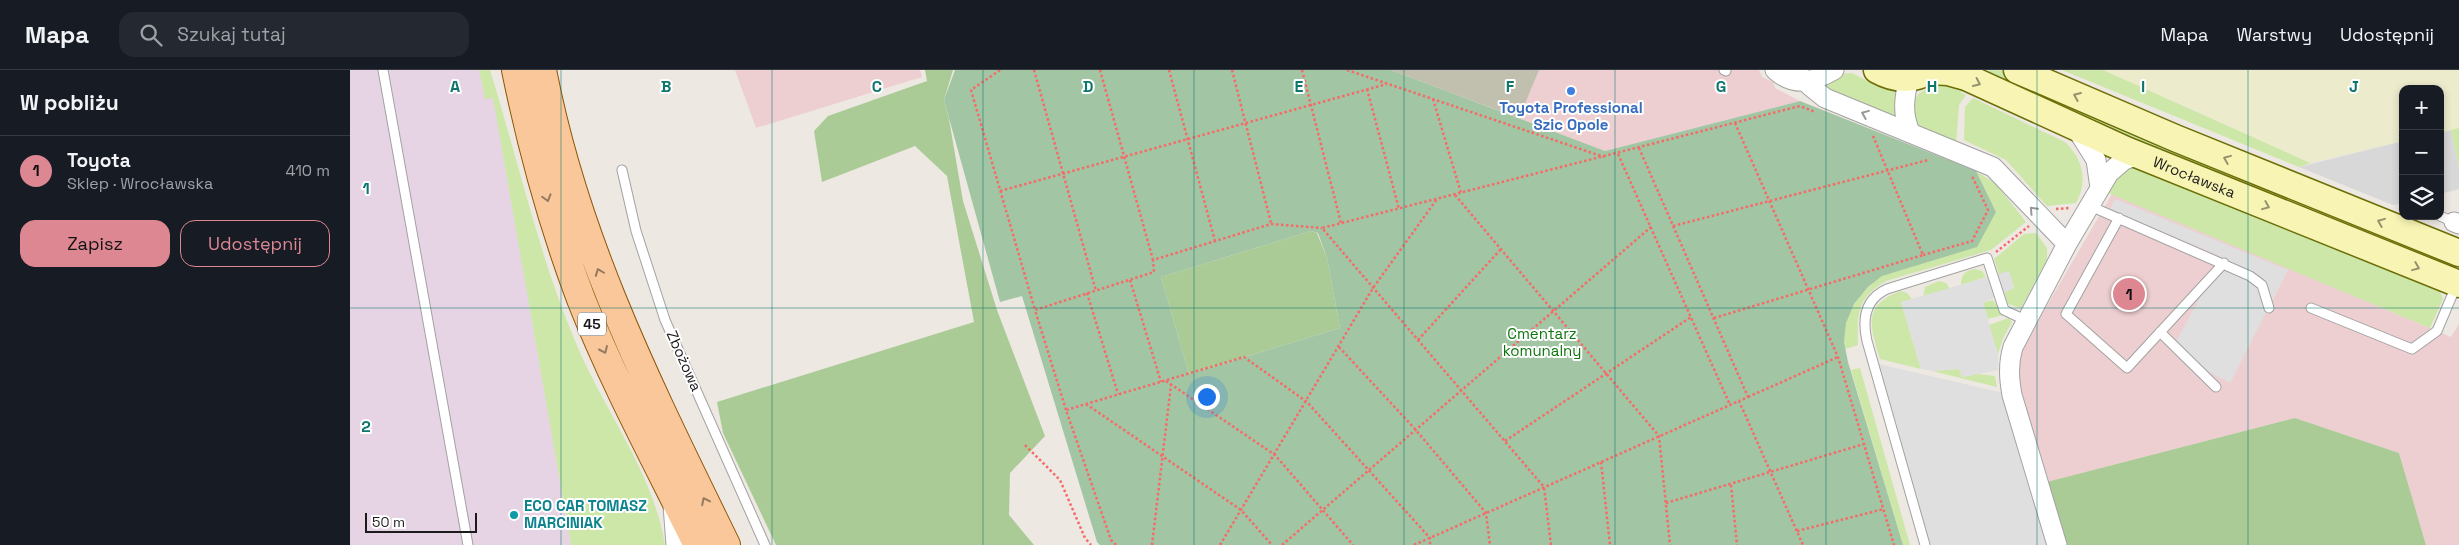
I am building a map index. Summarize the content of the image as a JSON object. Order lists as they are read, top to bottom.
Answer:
{
  "streets": {
    "main road": ["Wrocławska", "45"],
    "lane": ["Zbożowa"]
  },
  "parks": ["Cmentarz komunalny"],
  "places": ["Toyota Professional Szic Opole", "ECO CAR TOMASZ MARCINIAK"],
  "scale_bar": "50 m",
  "page": {
    "header": "Mapa",
    "search": "Szukaj tutaj",
    "nav": ["Mapa", "Warstwy", "Udostępnij"],
    "heading": "W pobliżu",
    "map_buttons": ["+", "−"],
    "list": [
      {
        "mark": "1",
        "name": "Toyota",
        "note": "Sklep · Wrocławska",
        "value": "410 m"
      }
    ],
    "buttons": ["Zapisz", "Udostępnij"],
    "pins": "1",
    "scale": "50 m"
  },
  "grid": {
    "columns": [
      "A",
      "B",
      "C",
      "D",
      "E",
      "F",
      "G",
      "H",
      "I",
      "J"
    ],
    "rows": ["1", "2"]
  }
}
